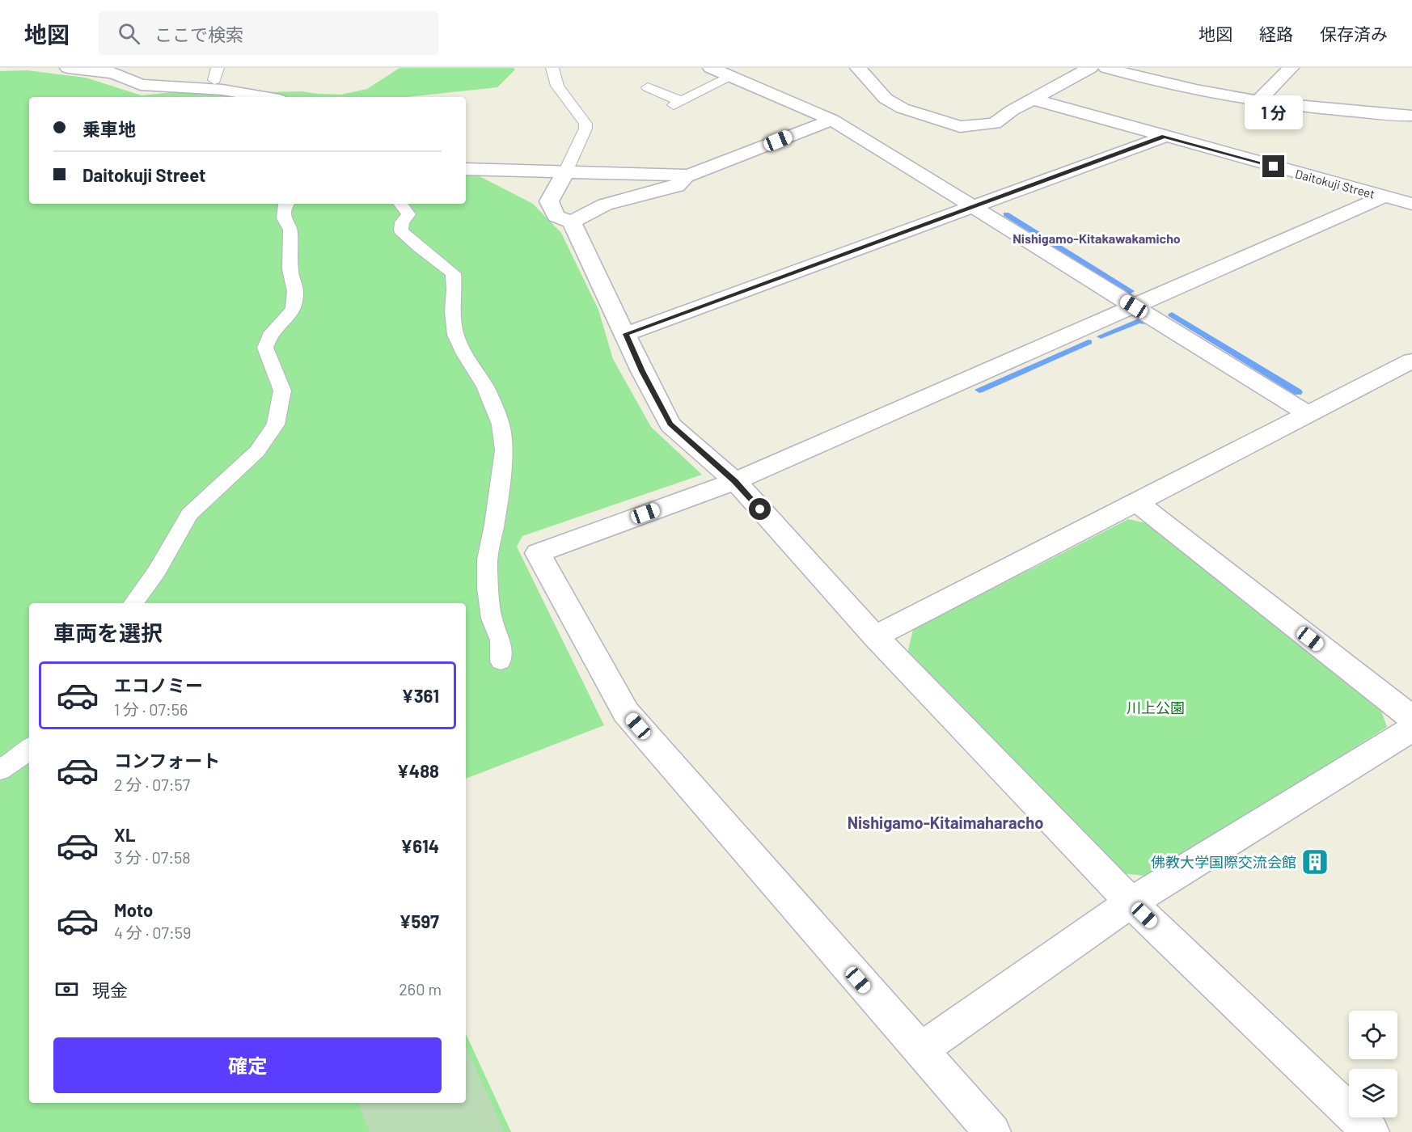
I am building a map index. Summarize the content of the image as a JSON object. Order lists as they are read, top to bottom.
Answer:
{
  "streets": {
    "street": ["Daitokuji Street"]
  },
  "districts": ["Nishigamo-Kitakawakamicho", "Nishigamo-Kitaimaharacho"],
  "parks": ["川上公園"],
  "places": {
    "building": ["佛教大学国際交流会館"]
  },
  "page": {
    "header": "地図",
    "search": "ここで検索",
    "nav": ["地図", "経路", "保存済み"],
    "bubble": "1 分",
    "banner": ["乗車地", "Daitokuji Street"],
    "heading": "車両を選択",
    "list": [
      {
        "name": "エコノミー",
        "note": "1 分 · 07:56",
        "value": "¥361"
      },
      {
        "name": "コンフォート",
        "note": "2 分 · 07:57",
        "value": "¥488"
      },
      {
        "name": "XL",
        "note": "3 分 · 07:58",
        "value": "¥614"
      },
      {
        "name": "Moto",
        "note": "4 分 · 07:59",
        "value": "¥597"
      }
    ],
    "pay": ["現金", "260 m"],
    "buttons": "確定"
  }
}
